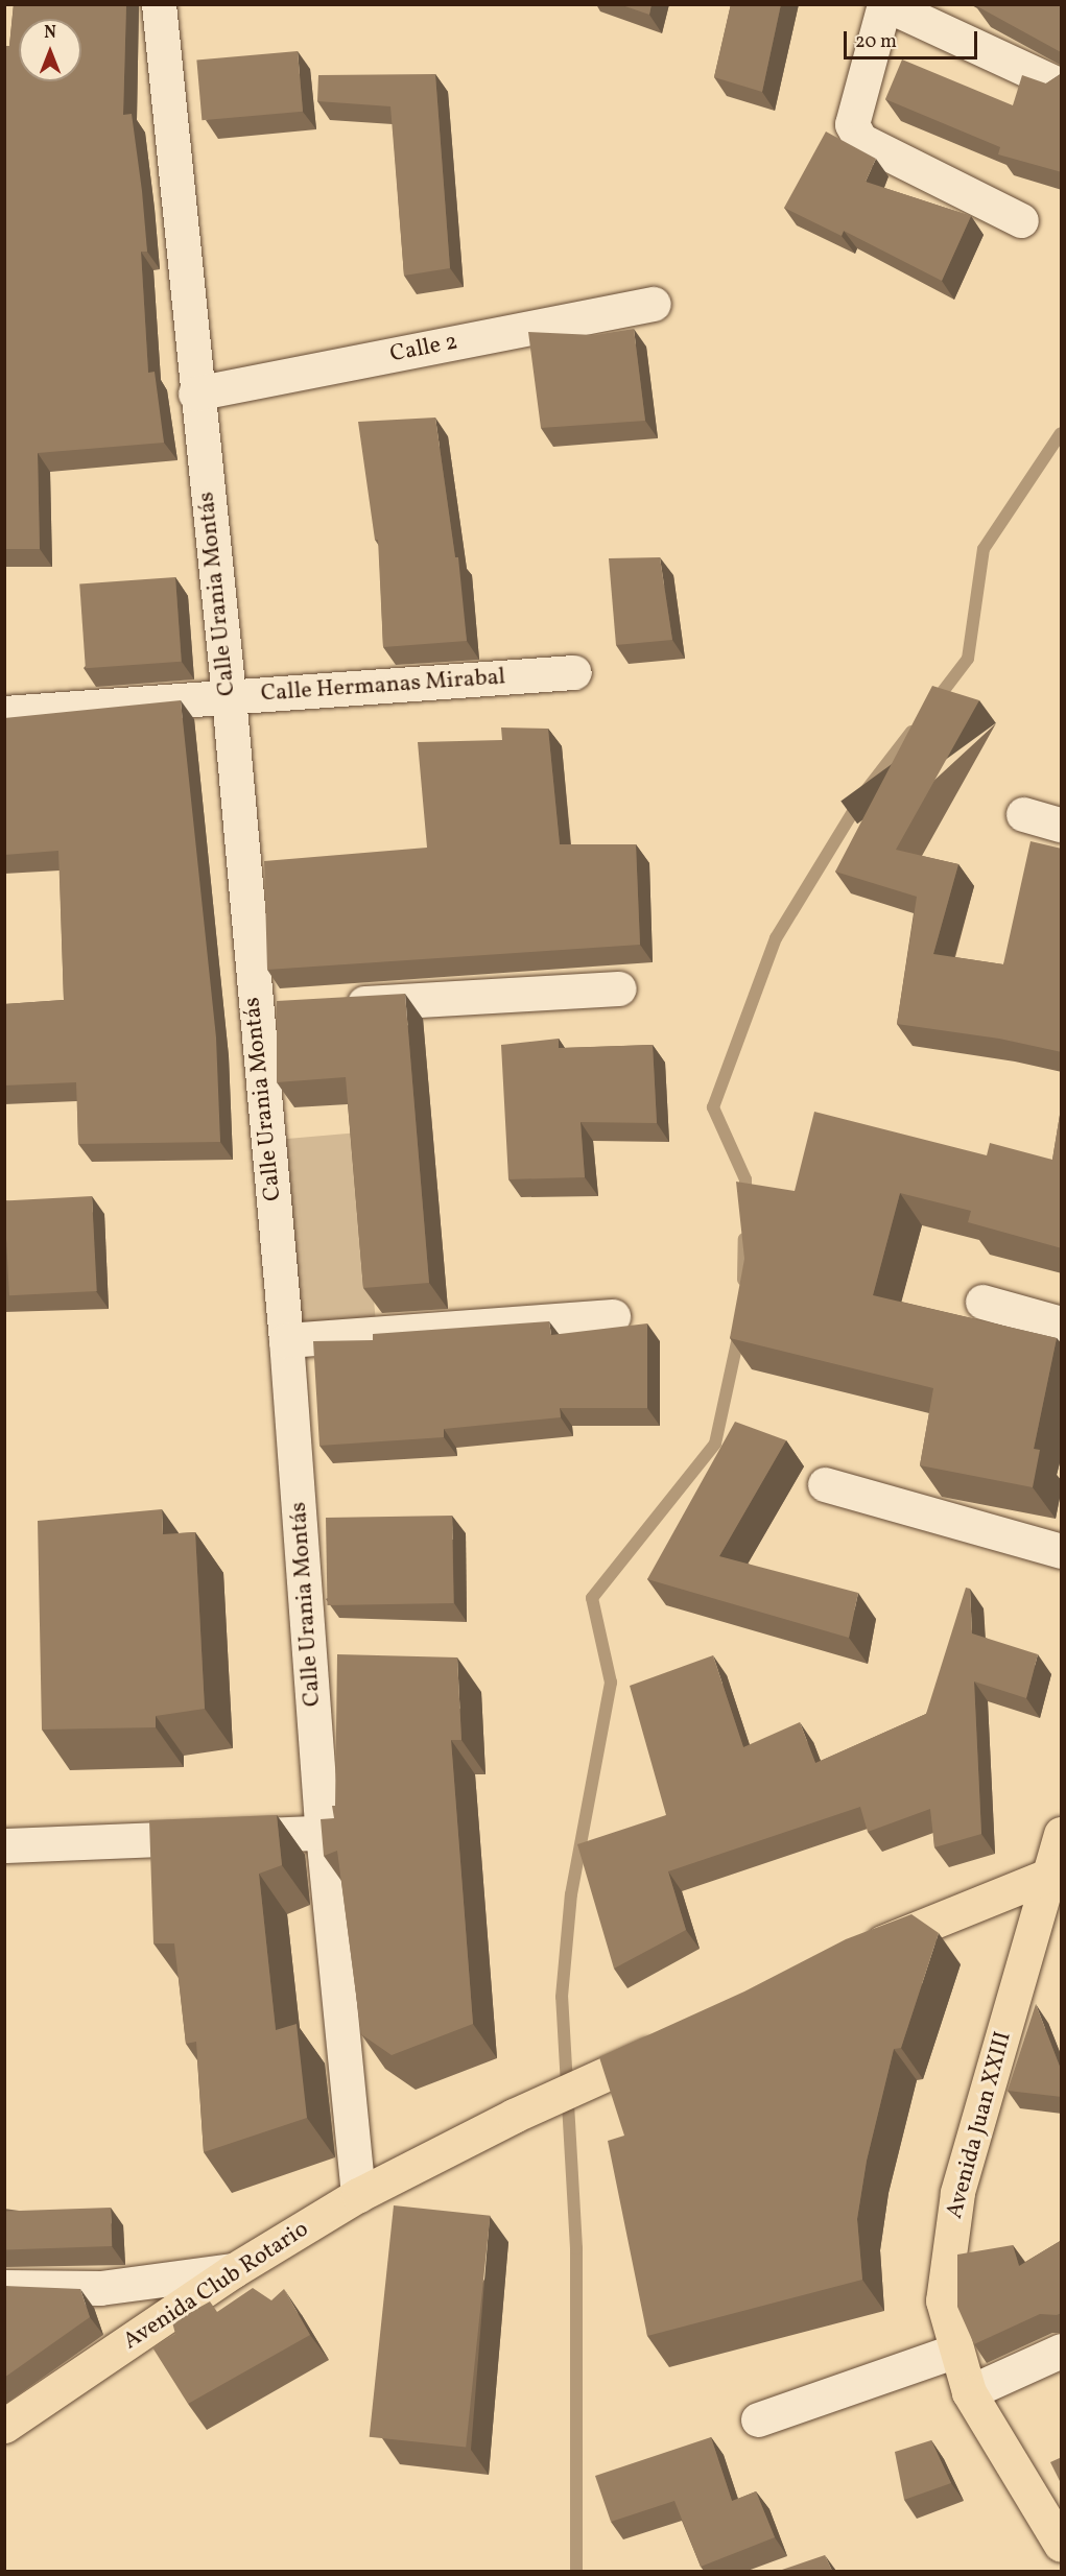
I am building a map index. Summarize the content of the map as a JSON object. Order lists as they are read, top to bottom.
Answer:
{
  "streets": {
    "main road": ["Avenida Juan XXIII", "Avenida Club Rotario"],
    "street": ["Calle 2", "Calle Urania Montás", "Calle Hermanas Mirabal"]
  },
  "crossings": [
    ["Calle 2", "Calle Urania Montás"],
    ["Calle Urania Montás", "Calle Hermanas Mirabal"],
    ["Calle Urania Montás", "Avenida Club Rotario"]
  ],
  "scale_bar": "20 m",
  "north": "top"
}
